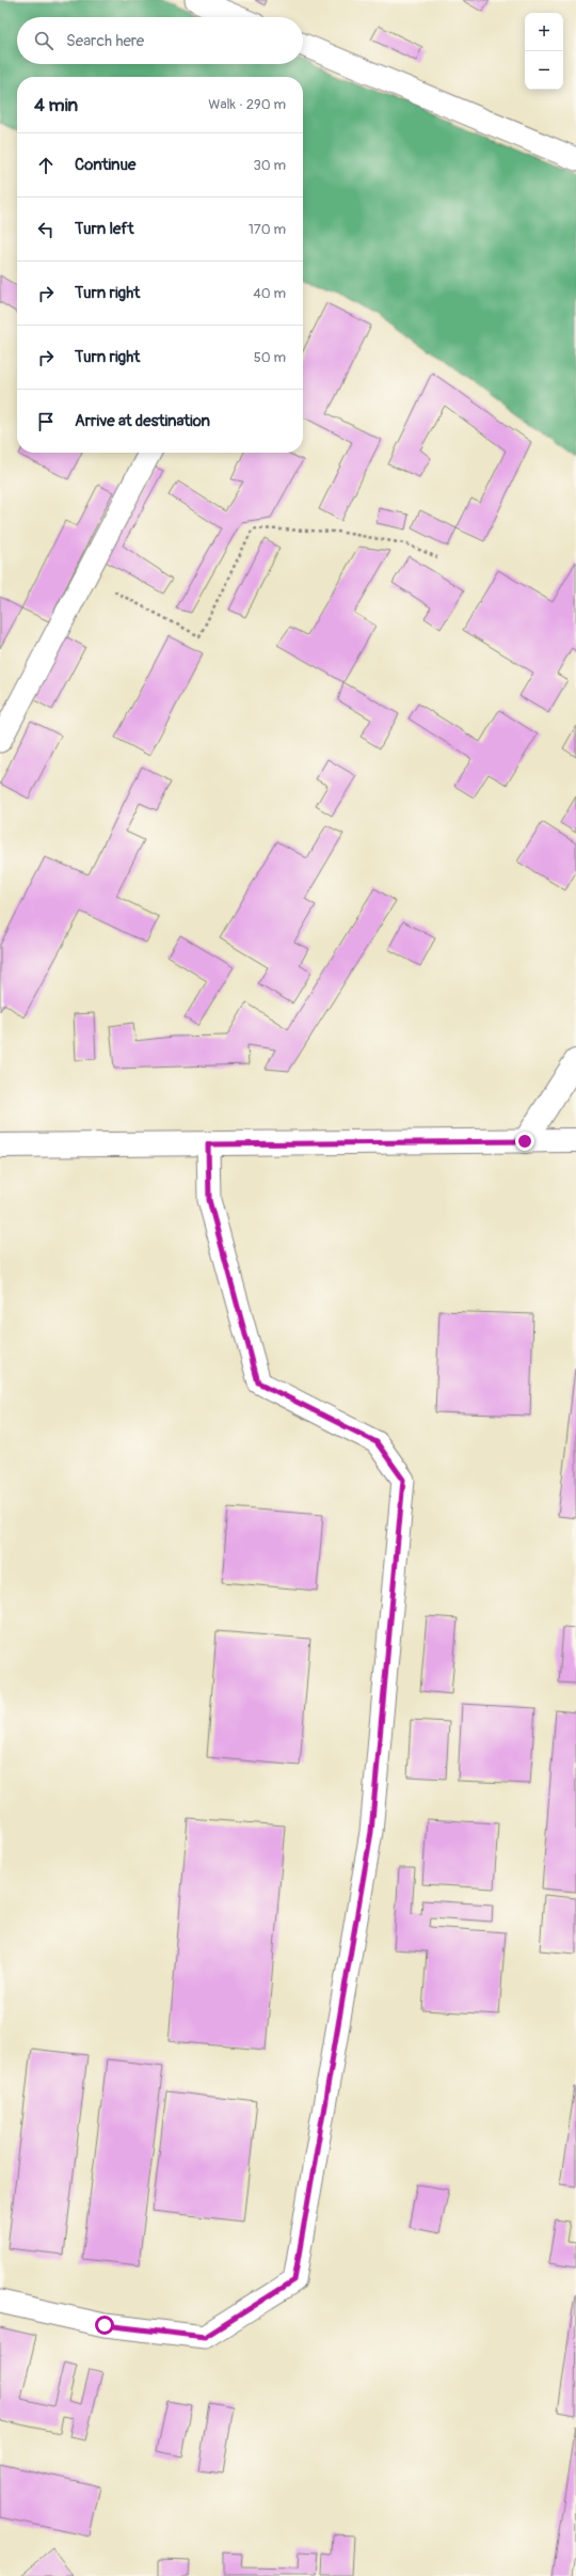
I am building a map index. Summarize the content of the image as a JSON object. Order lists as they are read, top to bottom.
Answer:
{
  "page": {
    "map_buttons": ["+", "−"],
    "search": "Search here",
    "heading": ["4 min", "Walk · 290 m"],
    "list": [
      ["Continue", "30 m"],
      ["Turn left", "170 m"],
      ["Turn right", "40 m"],
      ["Turn right", "50 m"],
      "Arrive at destination"
    ]
  }
}
